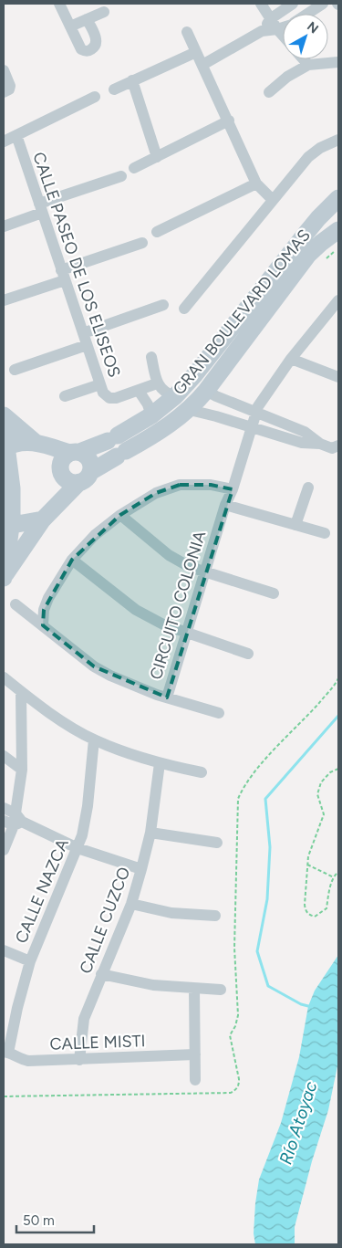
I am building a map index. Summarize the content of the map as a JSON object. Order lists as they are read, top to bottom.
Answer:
{
  "streets": {
    "main road": ["GRAN BOULEVARD LOMAS"],
    "street": [
      "CALLE PASEO DE LOS ELISEOS",
      "CIRCUITO COLONIA",
      "CALLE NAZCA",
      "CALLE CUZCO",
      "CALLE MISTI"
    ]
  },
  "crossings": [
    ["CALLE PASEO DE LOS ELISEOS", "GRAN BOULEVARD LOMAS"],
    ["CALLE NAZCA", "CALLE MISTI"],
    ["CALLE CUZCO", "CALLE MISTI"]
  ],
  "water": ["Río Atoyac"],
  "scale_bar": "50 m",
  "north": "top right"
}
